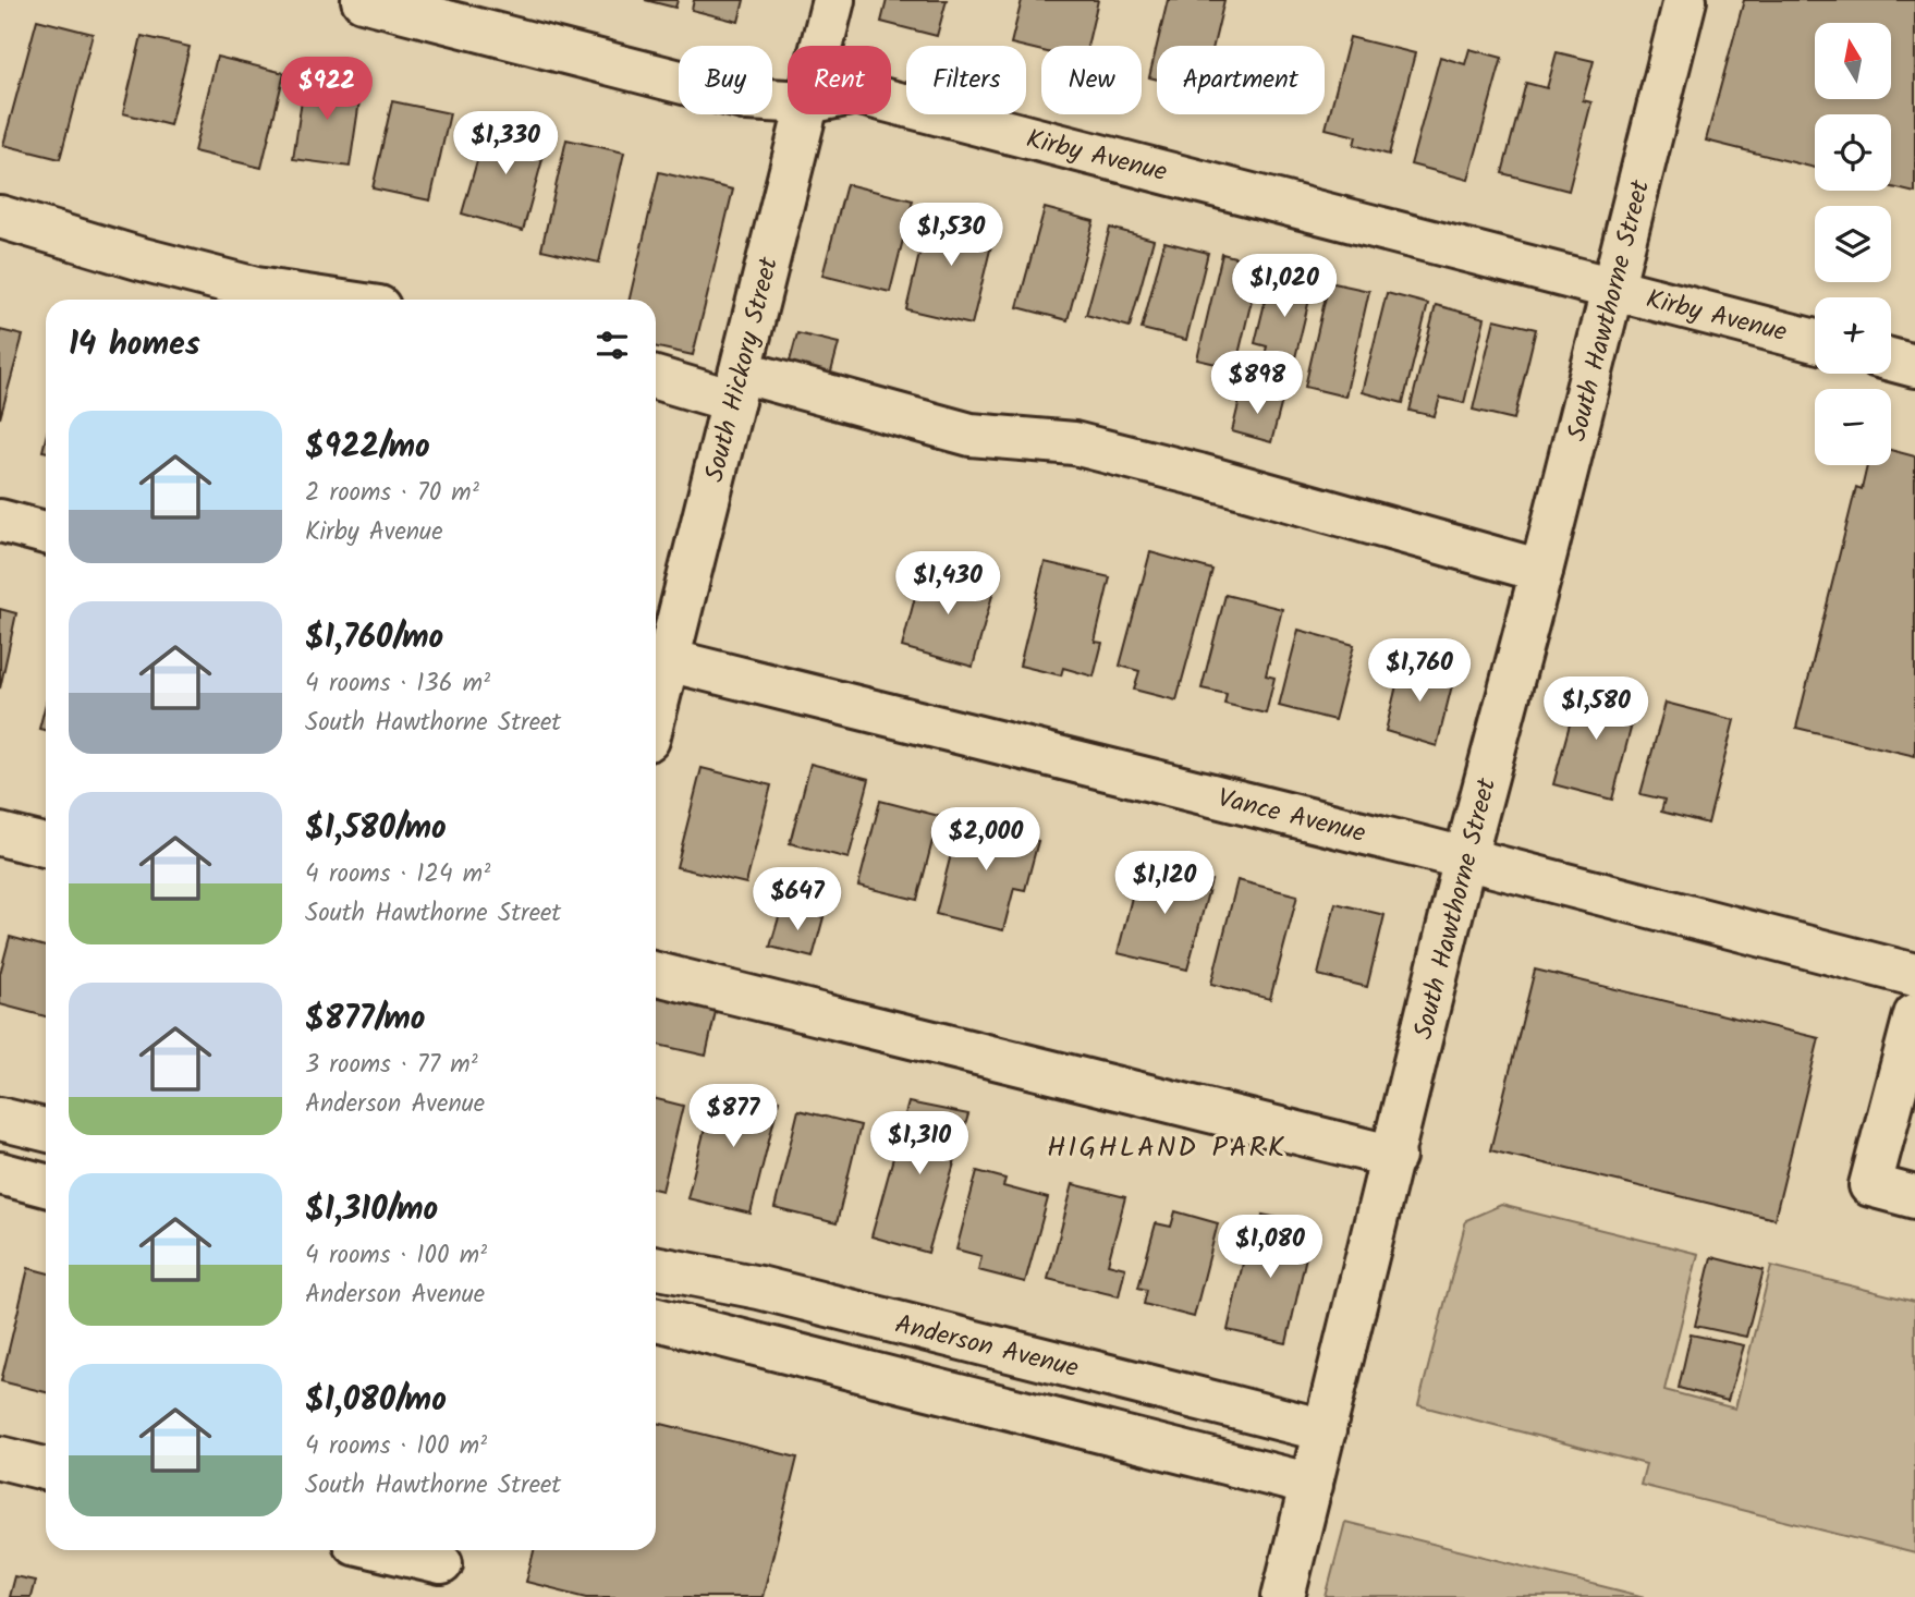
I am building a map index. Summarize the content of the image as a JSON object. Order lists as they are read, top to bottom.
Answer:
{
  "streets": {
    "street": [
      "Kirby Avenue",
      "South Hawthorne Street",
      "South Hickory Street",
      "Vance Avenue",
      "Anderson Avenue"
    ]
  },
  "crossings": [
    ["Kirby Avenue", "South Hawthorne Street"],
    ["South Hawthorne Street", "Vance Avenue"],
    ["South Hawthorne Street", "Anderson Avenue"],
    ["South Hickory Street", "Vance Avenue"]
  ],
  "districts": ["HIGHLAND PARK"],
  "north": "top",
  "page": {
    "map_buttons": ["+", "−"],
    "chip": [
      "Buy",
      "Rent",
      "Filters",
      "New",
      "Apartment"
    ],
    "price": [
      "$922",
      "$1,330",
      "$1,530",
      "$1,020",
      "$898",
      "$1,430",
      "$1,760",
      "$1,580",
      "$2,000",
      "$1,120",
      "$647",
      "$877",
      "$1,310",
      "$1,080"
    ],
    "heading": "14 homes",
    "list": [
      {
        "name": "$922/mo",
        "note": "2 rooms · 70 m² · Kirby Avenue"
      },
      {
        "name": "$1,760/mo",
        "note": "4 rooms · 136 m² · South Hawthorne Street"
      },
      {
        "name": "$1,580/mo",
        "note": "4 rooms · 124 m² · South Hawthorne Street"
      },
      {
        "name": "$877/mo",
        "note": "3 rooms · 77 m² · Anderson Avenue"
      },
      {
        "name": "$1,310/mo",
        "note": "4 rooms · 100 m² · Anderson Avenue"
      },
      {
        "name": "$1,080/mo",
        "note": "4 rooms · 100 m² · South Hawthorne Street"
      }
    ]
  }
}
